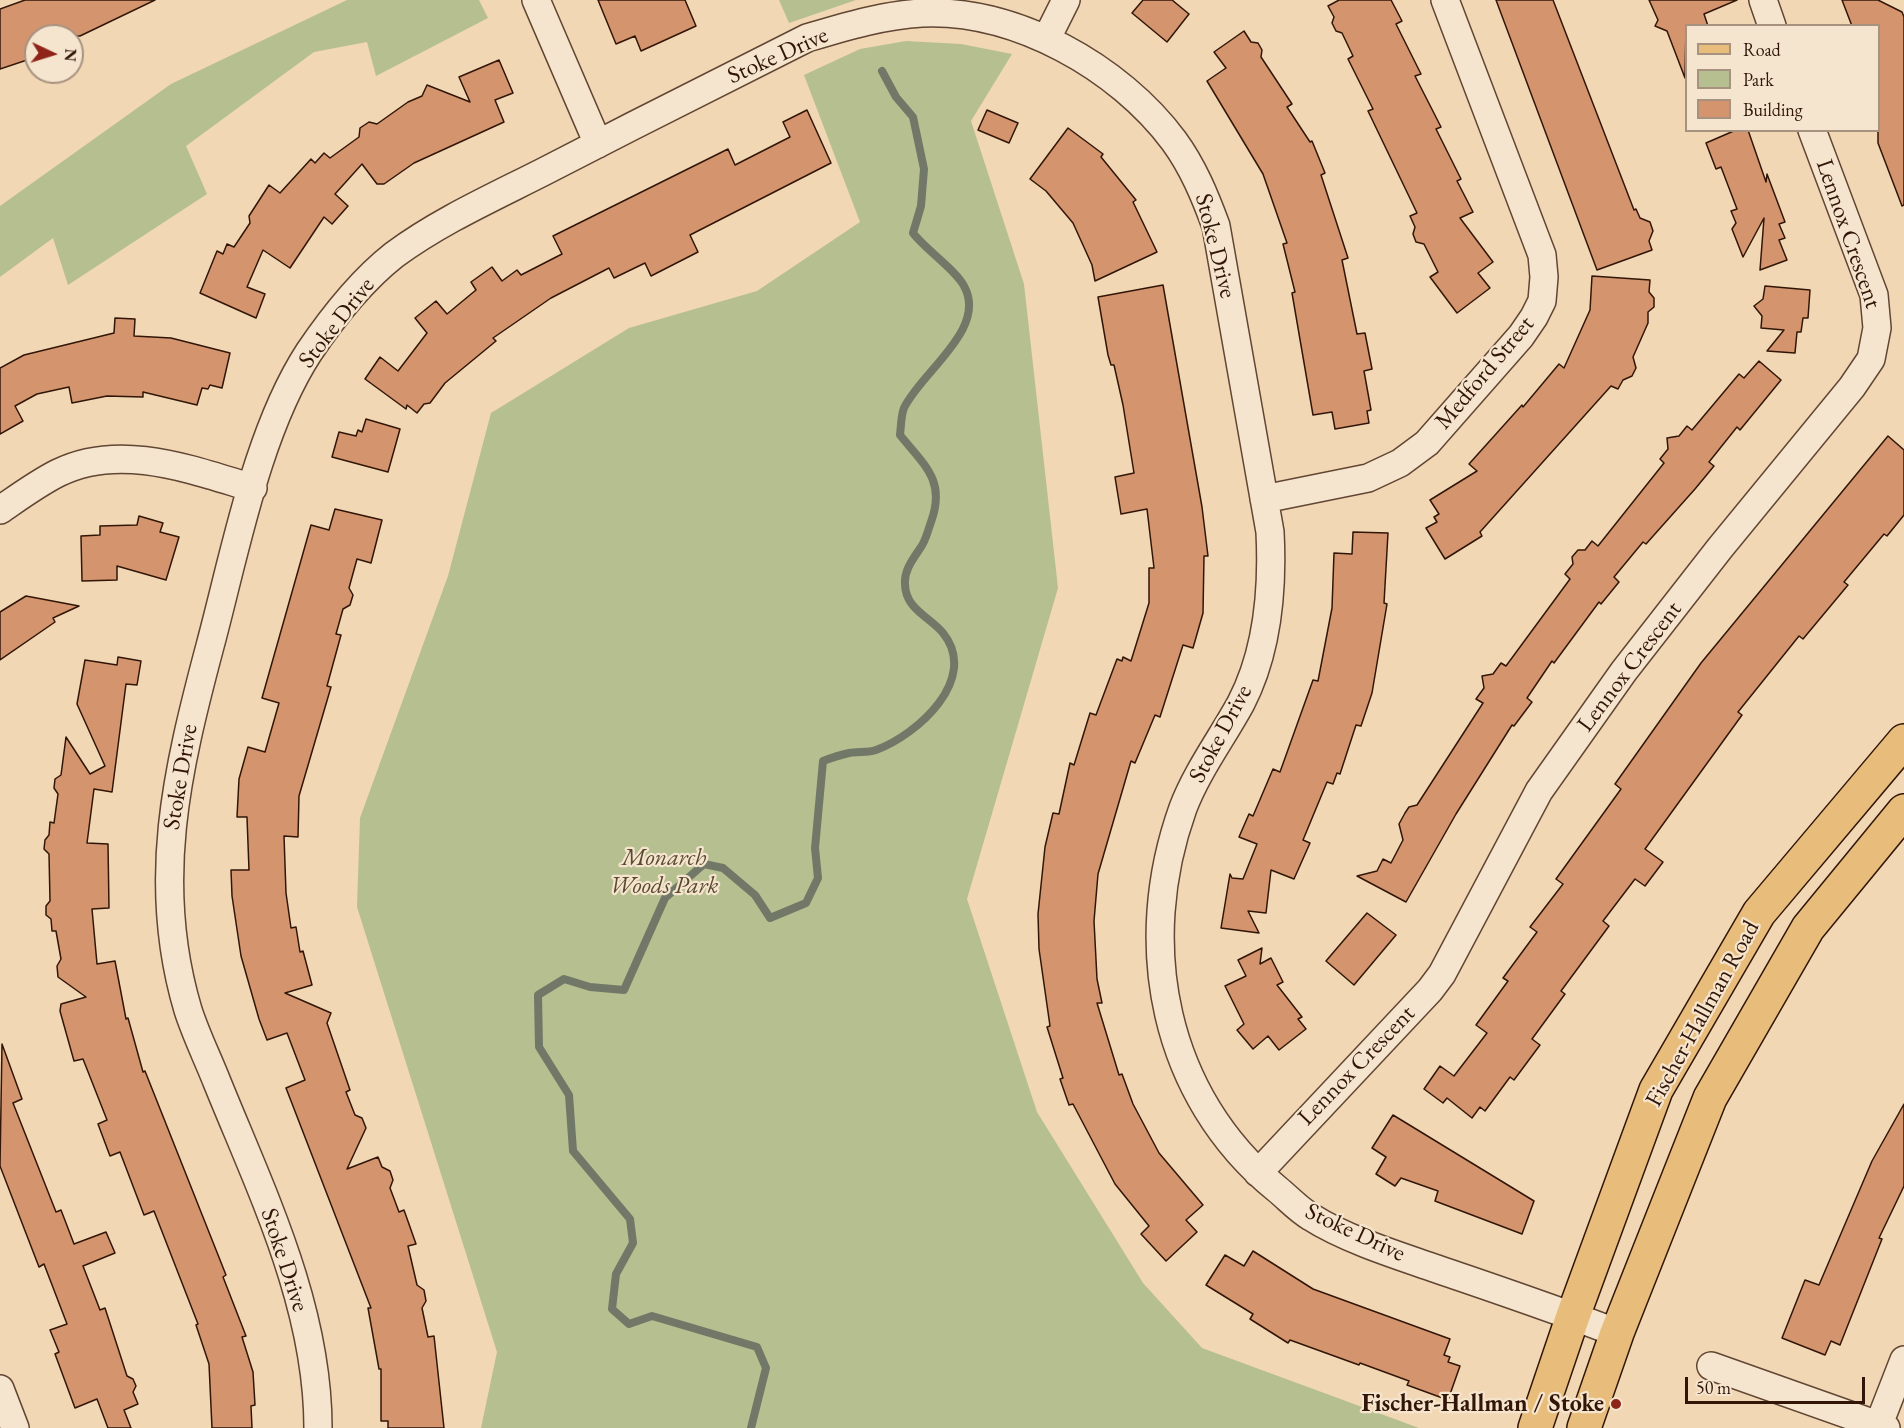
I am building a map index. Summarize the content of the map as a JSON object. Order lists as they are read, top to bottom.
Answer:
{
  "streets": {
    "main road": ["Fischer-Hallman Road"],
    "street": ["Stoke Drive", "Lennox Crescent", "Medford Street"]
  },
  "crossings": [
    ["Stoke Drive", "Lennox Crescent"],
    ["Stoke Drive", "Medford Street"],
    ["Stoke Drive", "Fischer-Hallman Road"]
  ],
  "parks": ["Monarch Woods Park"],
  "places": ["Fischer-Hallman / Stoke"],
  "legend": ["Road", "Park", "Building"],
  "scale_bar": "50 m",
  "north": "right"
}
